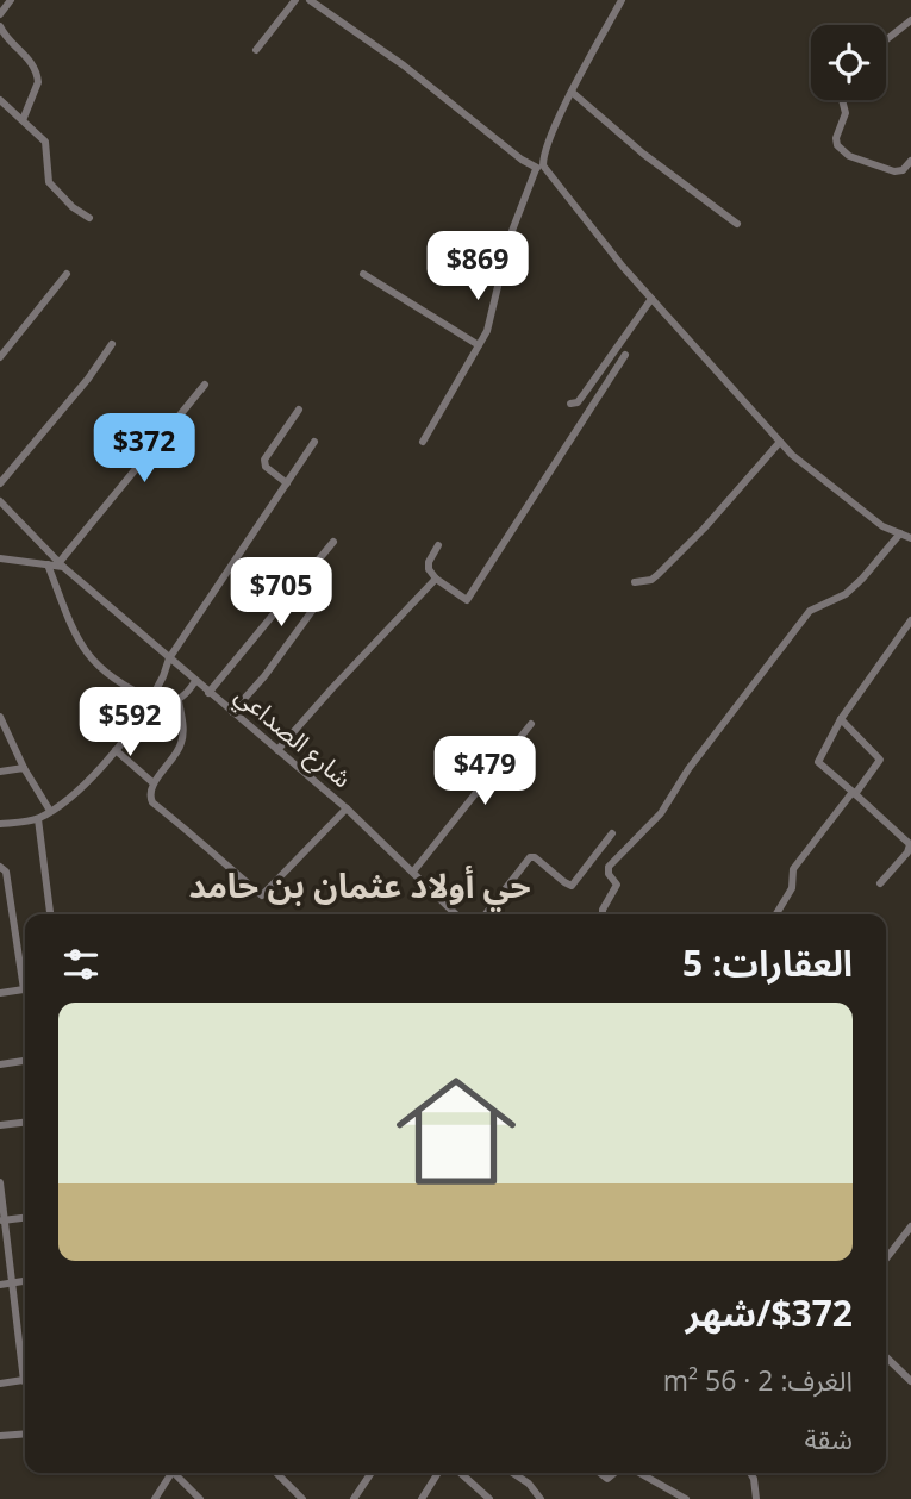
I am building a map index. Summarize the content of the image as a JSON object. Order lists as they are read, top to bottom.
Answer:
{
  "streets": {
    "street": ["شارع الصداعي"]
  },
  "districts": ["حي أولاد عثمان بن حامد"],
  "page": {
    "price": [
      "$869",
      "$372",
      "$705",
      "$592",
      "$479"
    ],
    "heading": "العقارات: 5",
    "list": [
      {
        "name": "$372/شهر",
        "note": "الغرف: 2 · 56 m² · شقة"
      }
    ]
  }
}
